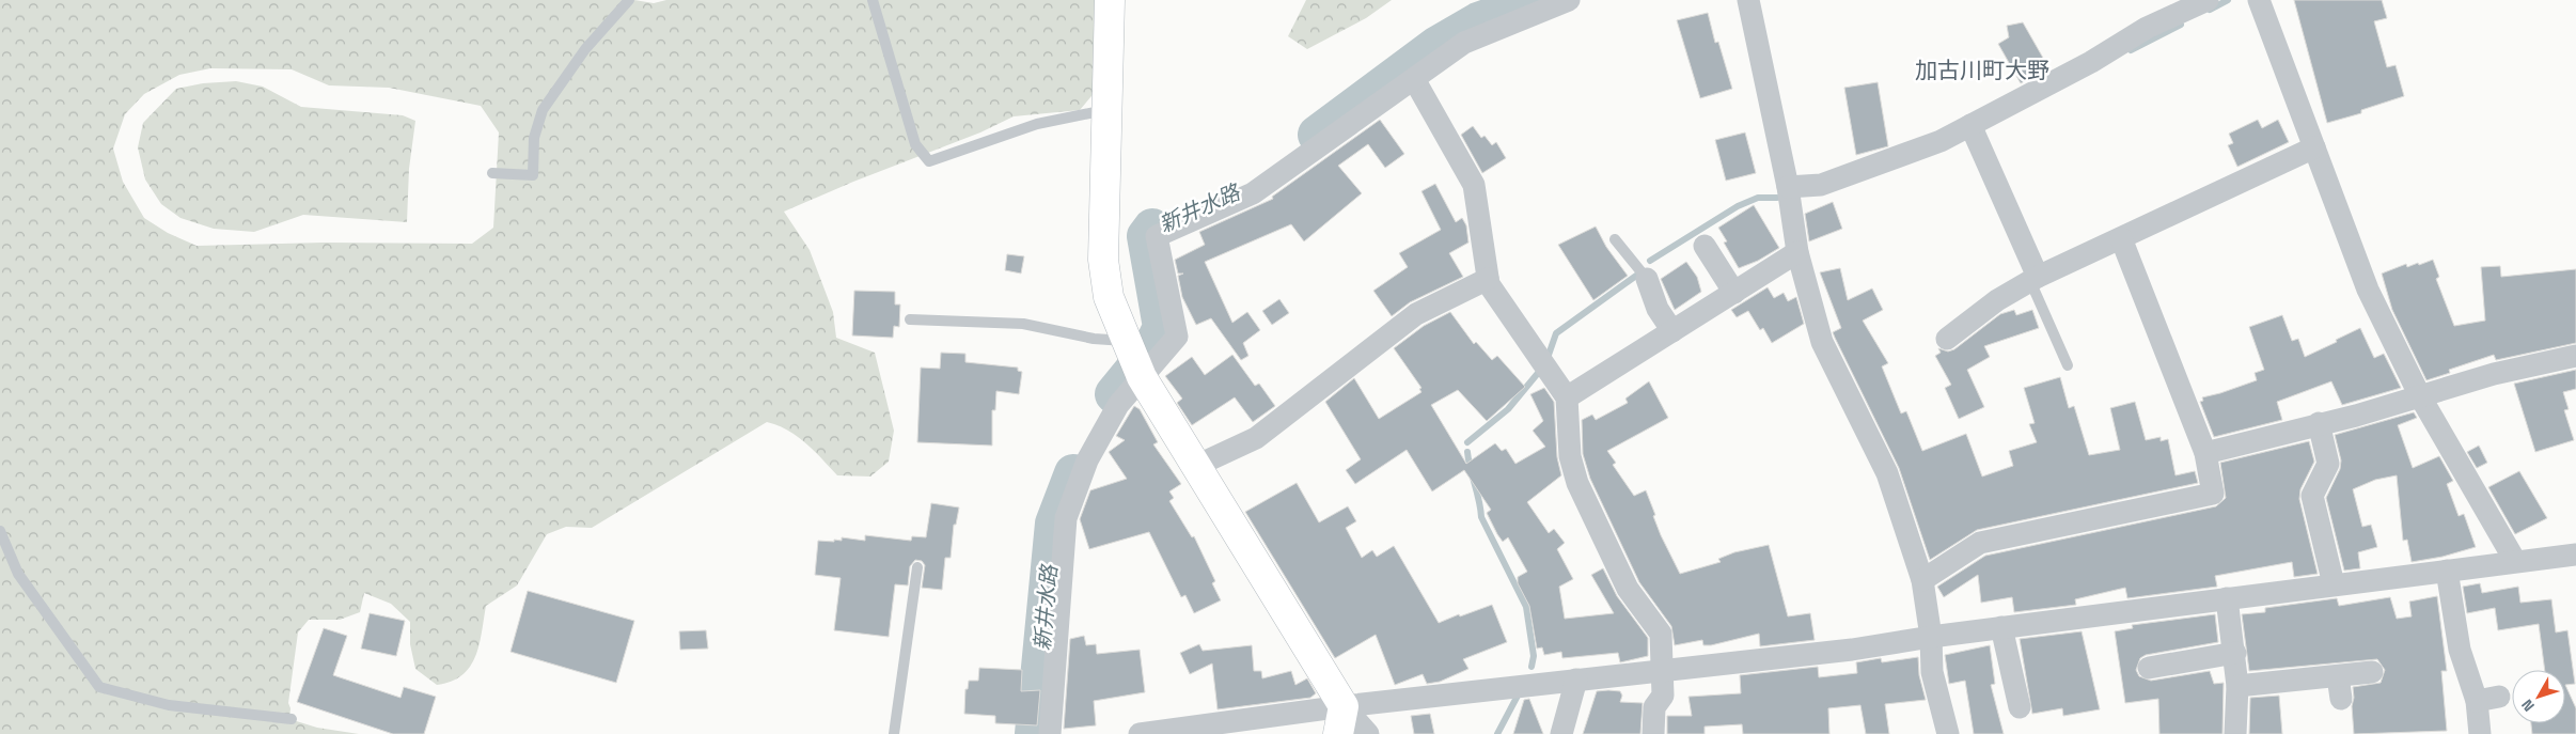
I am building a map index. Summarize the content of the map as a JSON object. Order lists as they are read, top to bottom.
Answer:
{
  "districts": ["加古川町大野"],
  "water": ["新井水路"],
  "north": "bottom left"
}
